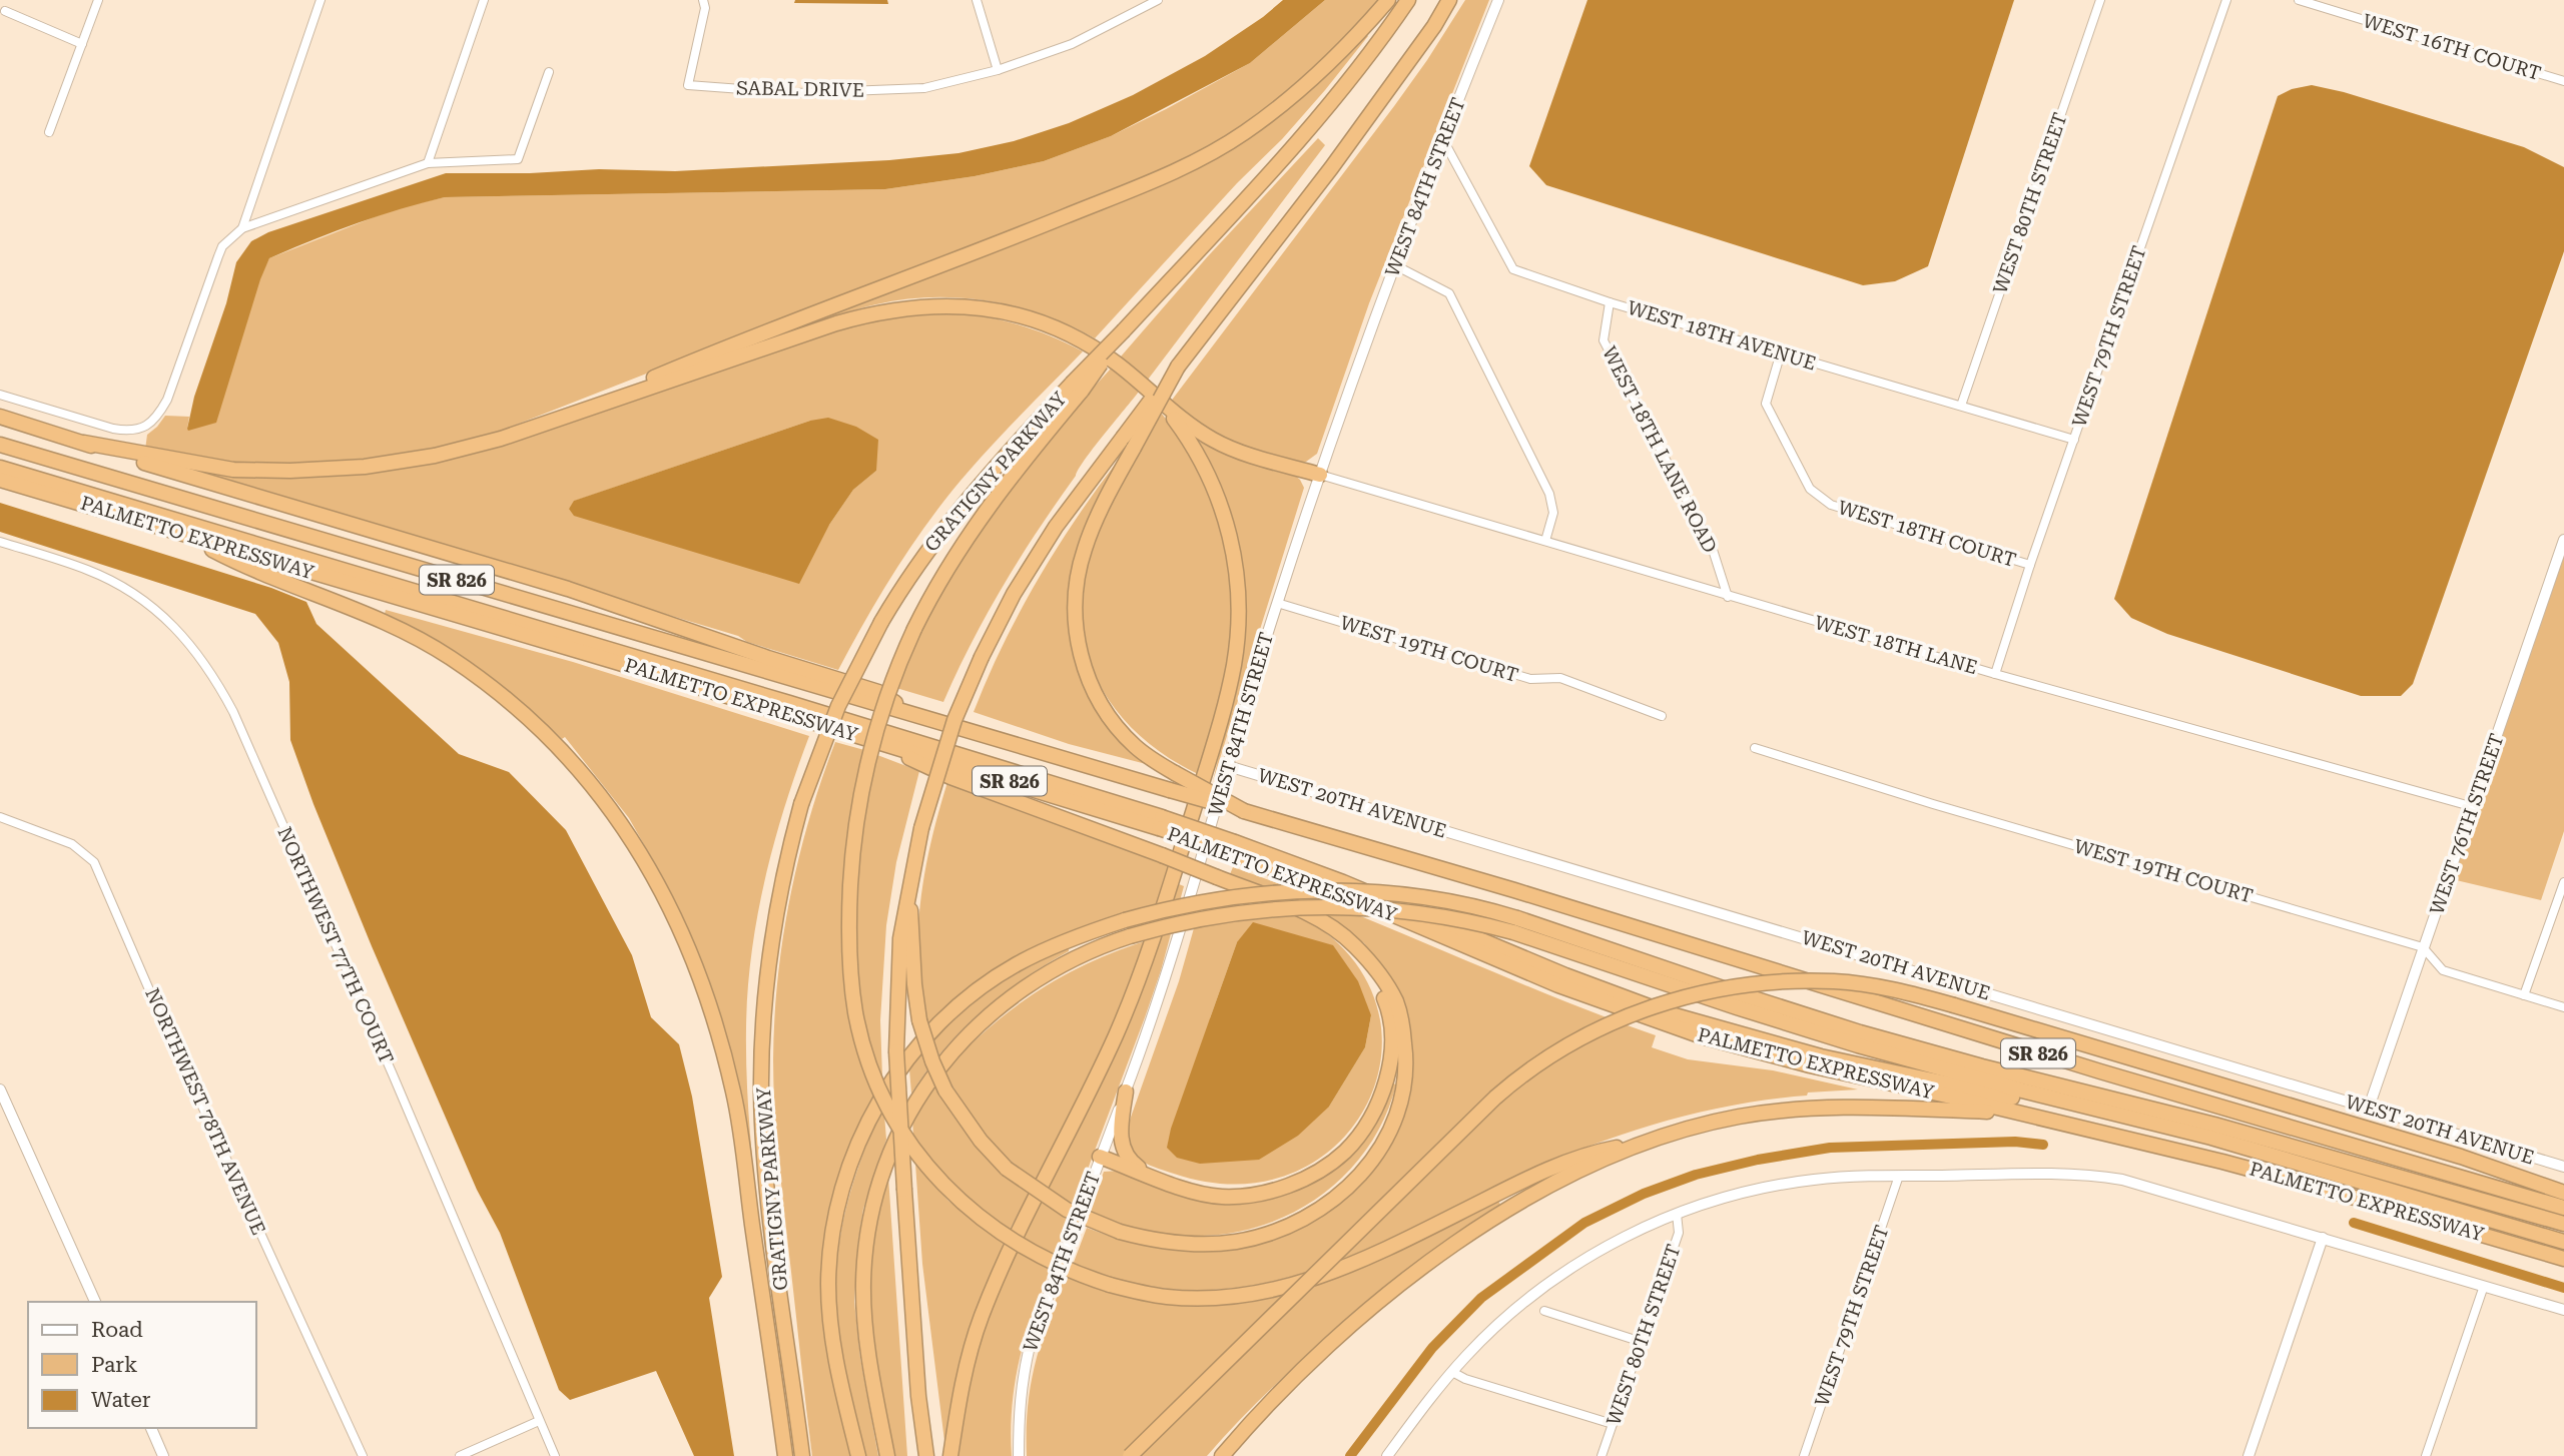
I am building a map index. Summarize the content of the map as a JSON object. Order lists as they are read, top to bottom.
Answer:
{
  "streets": {
    "highway": ["GRATIGNY PARKWAY", "PALMETTO EXPRESSWAY", "SR 826"],
    "street": [
      "WEST 16TH COURT",
      "SABAL DRIVE",
      "WEST 84TH STREET",
      "WEST 80TH STREET",
      "WEST 18TH AVENUE",
      "WEST 79TH STREET",
      "WEST 18TH LANE ROAD",
      "WEST 18TH COURT",
      "WEST 18TH LANE",
      "WEST 19TH COURT",
      "WEST 20TH AVENUE",
      "WEST 76TH STREET",
      "NORTHWEST 77TH COURT",
      "NORTHWEST 78TH AVENUE"
    ]
  },
  "crossings": [
    ["WEST 84TH STREET", "WEST 18TH AVENUE"],
    ["WEST 84TH STREET", "WEST 18TH LANE"],
    ["WEST 84TH STREET", "WEST 19TH COURT"],
    ["WEST 84TH STREET", "WEST 20TH AVENUE"],
    ["WEST 80TH STREET", "WEST 18TH AVENUE"],
    ["WEST 18TH AVENUE", "WEST 79TH STREET"],
    ["WEST 18TH AVENUE", "WEST 18TH LANE ROAD"],
    ["WEST 18TH AVENUE", "WEST 18TH COURT"],
    ["WEST 79TH STREET", "WEST 18TH COURT"],
    ["WEST 79TH STREET", "WEST 18TH LANE"],
    ["WEST 18TH LANE ROAD", "WEST 18TH LANE"],
    ["WEST 18TH LANE", "WEST 76TH STREET"],
    ["WEST 19TH COURT", "WEST 76TH STREET"],
    ["WEST 20TH AVENUE", "WEST 76TH STREET"]
  ],
  "legend": ["Road", "Park", "Water"]
}
